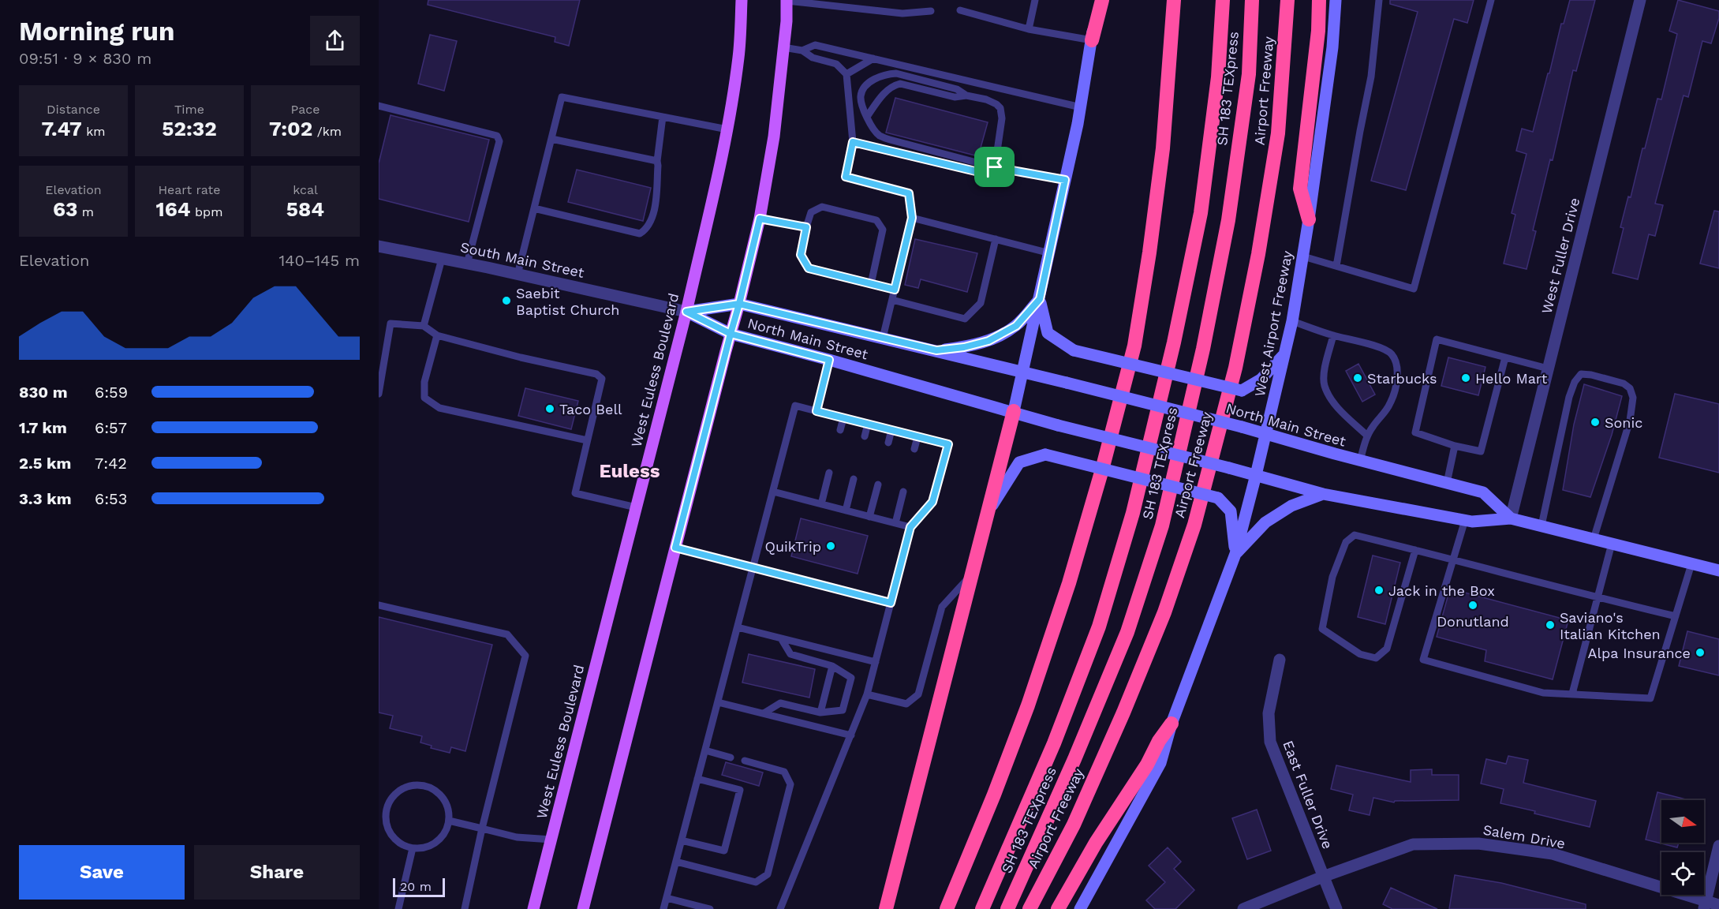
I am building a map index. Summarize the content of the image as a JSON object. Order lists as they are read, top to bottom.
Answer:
{
  "streets": {
    "highway": ["SH 183 TEXpress", "Airport Freeway"],
    "main road": ["West Airport Freeway", "North Main Street", "West Euless Boulevard"],
    "street": [
      "West Fuller Drive",
      "South Main Street",
      "East Fuller Drive",
      "Salem Drive"
    ]
  },
  "crossings": [
    ["West Fuller Drive", "North Main Street"],
    ["South Main Street", "North Main Street"],
    ["South Main Street", "West Euless Boulevard"],
    ["West Airport Freeway", "North Main Street"],
    ["North Main Street", "West Euless Boulevard"],
    ["East Fuller Drive", "Salem Drive"]
  ],
  "districts": ["Euless"],
  "places": [
    "Saebit Baptist Church",
    "Starbucks",
    "Hello Mart",
    "Taco Bell",
    "Sonic",
    "QuikTrip",
    "Jack in the Box",
    "Donutland",
    "Saviano's Italian Kitchen",
    "Alpa Insurance"
  ],
  "scale_bar": "20 m",
  "north": "right",
  "page": {
    "heading": ["Morning run", "09:51 · 9 × 830 m"],
    "stats": [
      ["Distance", "7.47 km"],
      ["Time", "52:32"],
      ["Pace", "7:02 /km"],
      ["Elevation", "63 m"],
      ["Heart rate", "164 bpm"],
      ["kcal", "584"]
    ],
    "chart": ["Elevation", "140–145 m"],
    "list": [
      {
        "name": "830 m",
        "note": "6:59"
      },
      {
        "name": "1.7 km",
        "note": "6:57"
      },
      {
        "name": "2.5 km",
        "note": "7:42"
      },
      {
        "name": "3.3 km",
        "note": "6:53"
      }
    ],
    "buttons": ["Save", "Share"],
    "scale": "20 m"
  }
}
